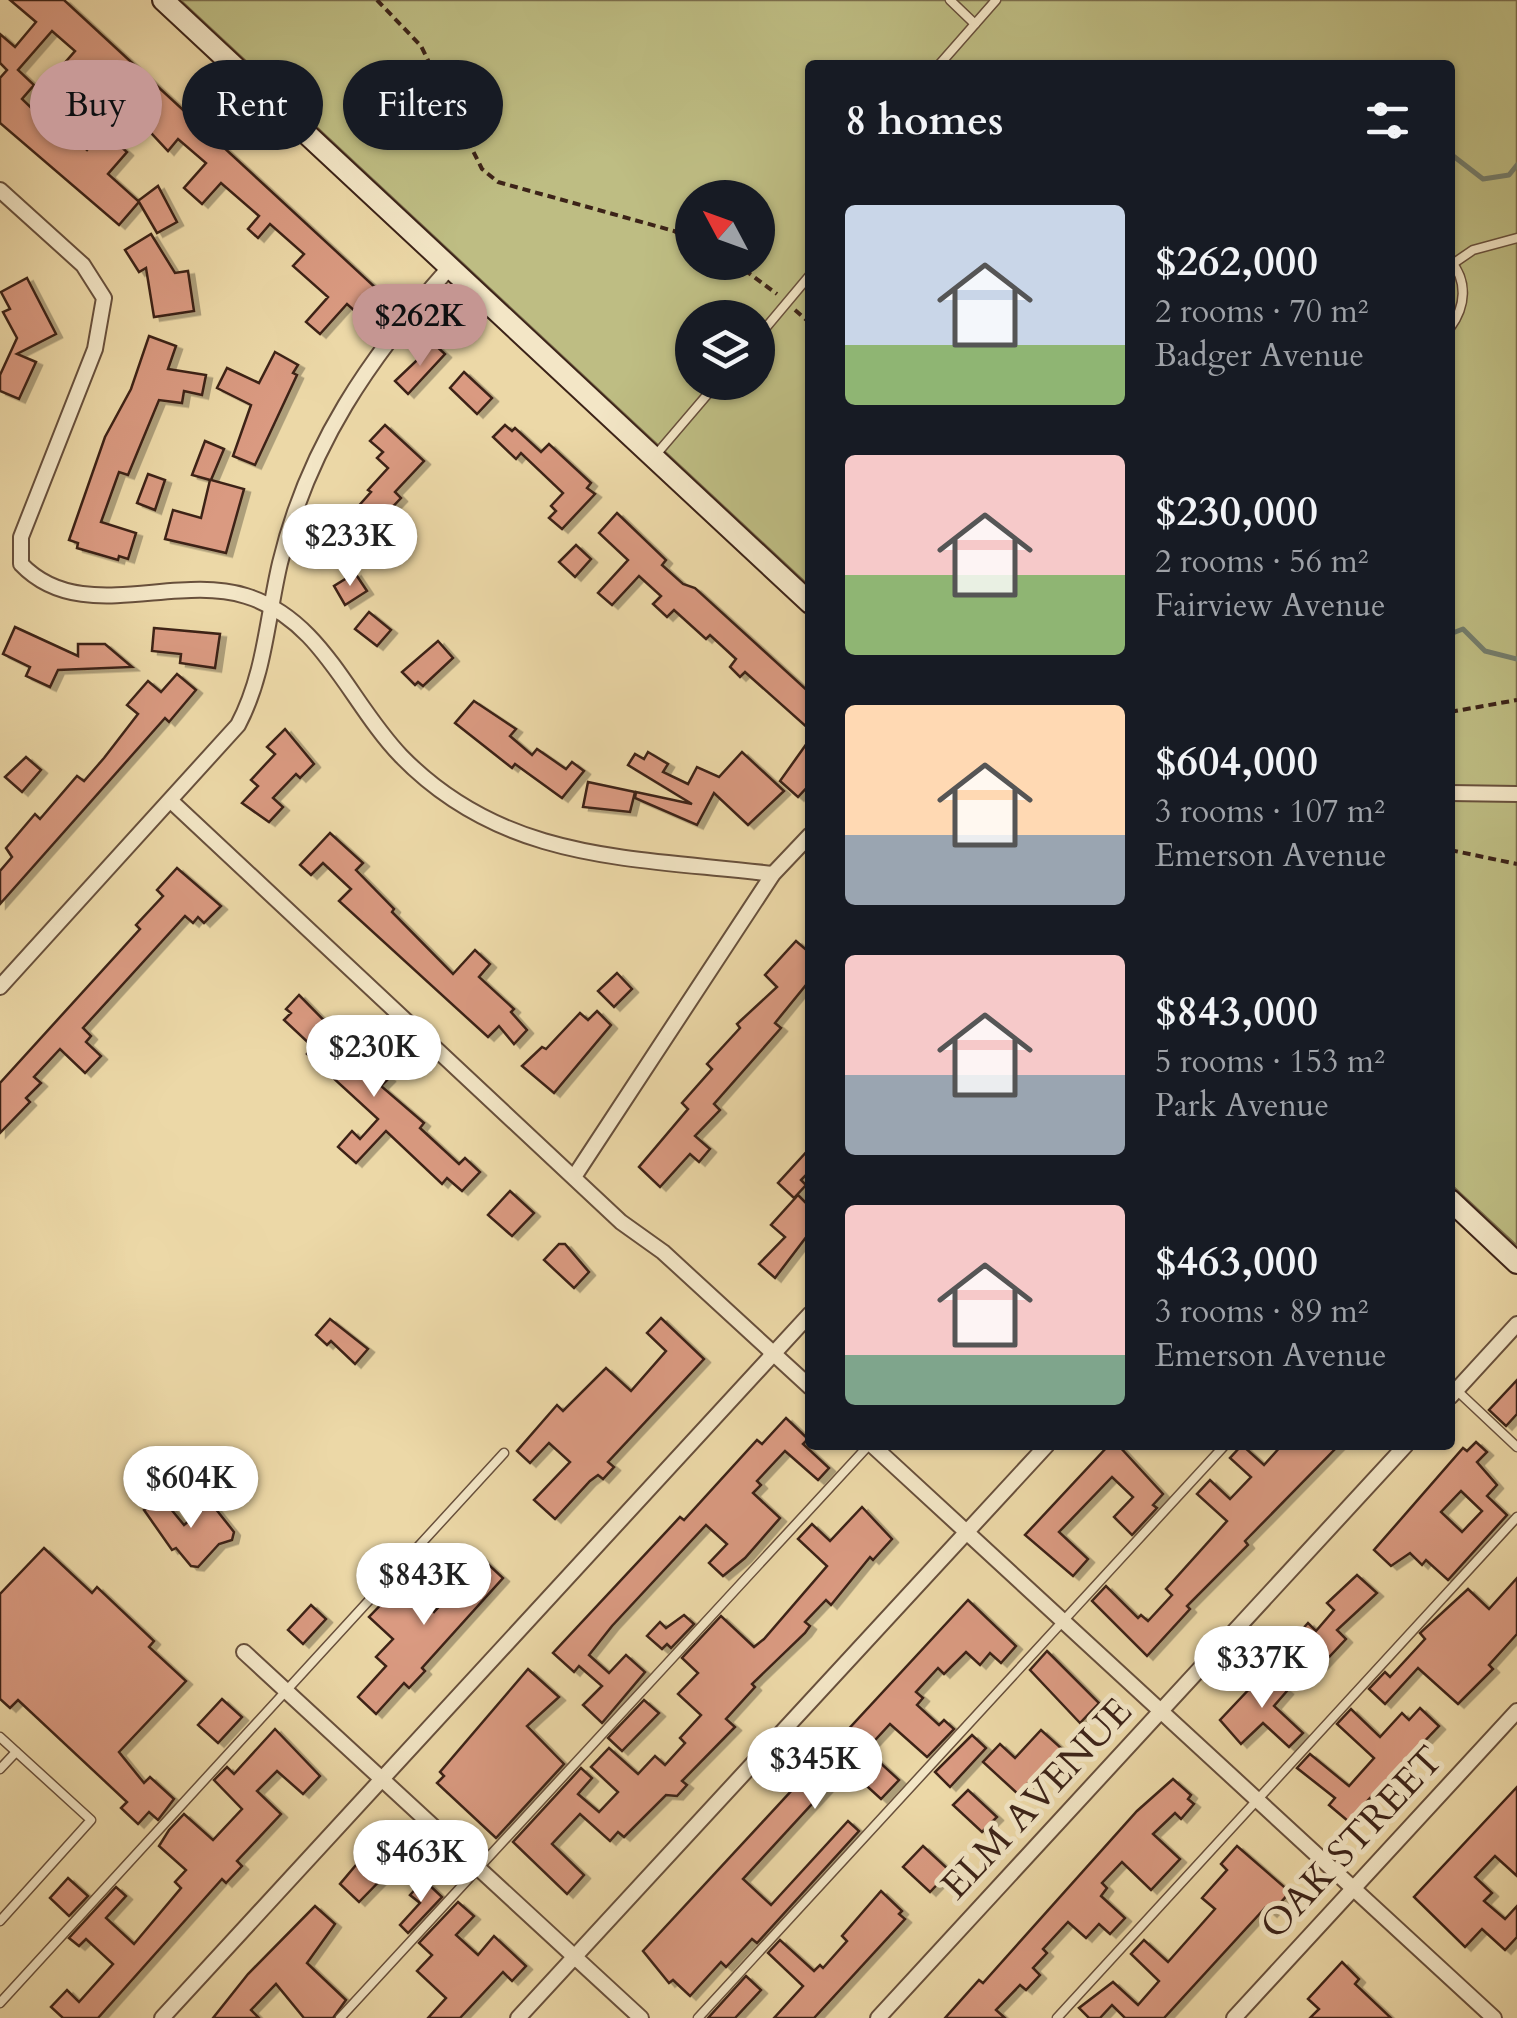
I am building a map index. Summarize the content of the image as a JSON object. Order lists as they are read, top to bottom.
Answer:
{
  "streets": {
    "street": ["ELM AVENUE", "OAK STREET"]
  },
  "north": "top left",
  "page": {
    "chip": ["Buy", "Rent", "Filters"],
    "heading": "8 homes",
    "list": [
      {
        "name": "$262,000",
        "note": "2 rooms · 70 m² · Badger Avenue"
      },
      {
        "name": "$230,000",
        "note": "2 rooms · 56 m² · Fairview Avenue"
      },
      {
        "name": "$604,000",
        "note": "3 rooms · 107 m² · Emerson Avenue"
      },
      {
        "name": "$843,000",
        "note": "5 rooms · 153 m² · Park Avenue"
      },
      {
        "name": "$463,000",
        "note": "3 rooms · 89 m² · Emerson Avenue"
      }
    ],
    "price": [
      "$262K",
      "$233K",
      "$230K",
      "$604K",
      "$843K",
      "$337K",
      "$345K",
      "$463K"
    ]
  }
}
